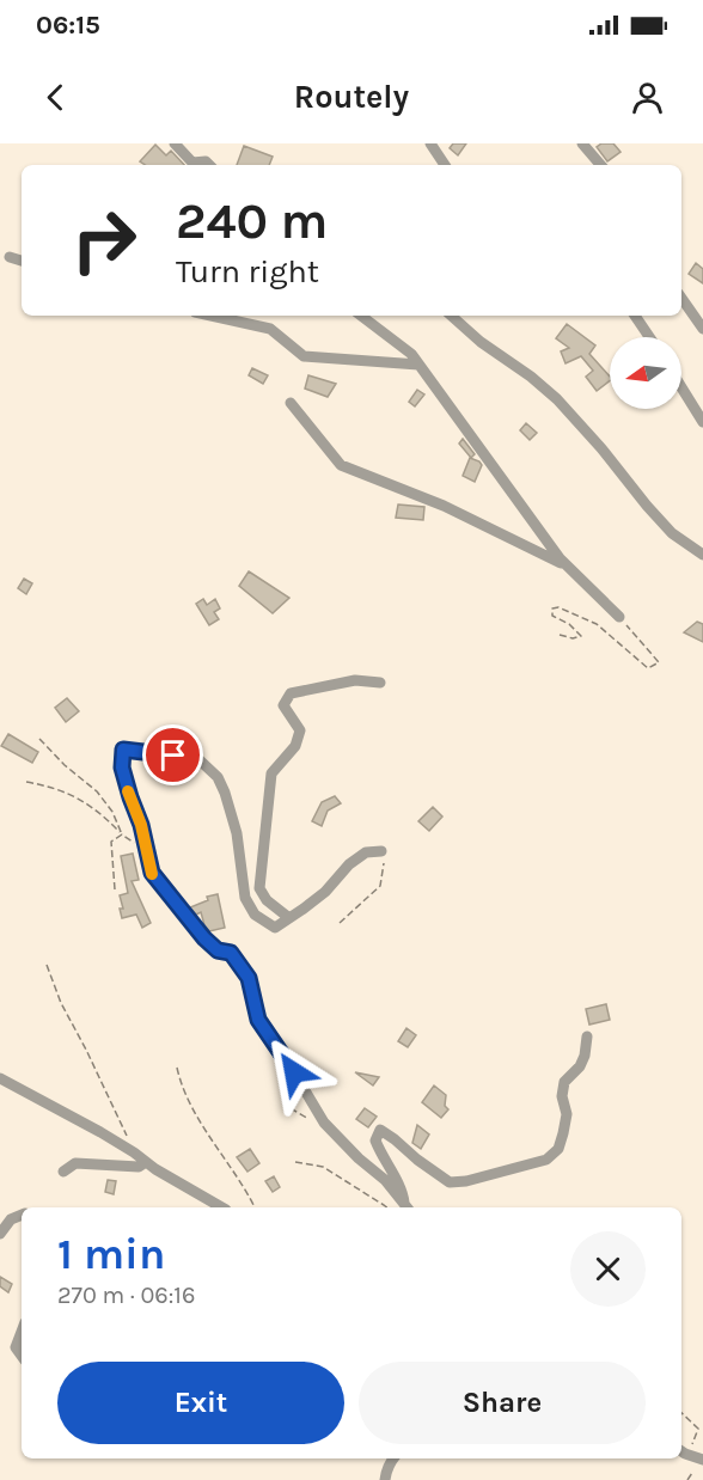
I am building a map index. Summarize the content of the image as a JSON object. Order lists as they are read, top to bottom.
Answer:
{
  "north": "left",
  "page": {
    "status": "06:15",
    "header": "Routely",
    "turn": ["240 m", "Turn right"],
    "heading": ["1 min", "270 m · 06:16"],
    "buttons": ["Exit", "Share"]
  }
}
